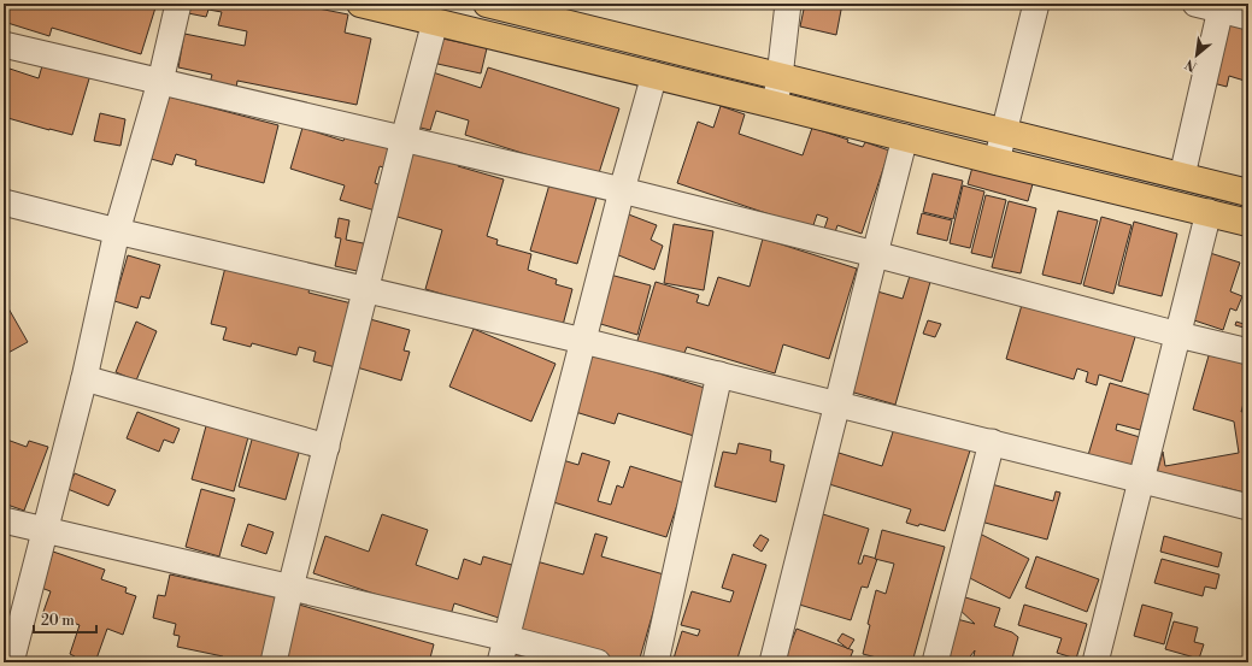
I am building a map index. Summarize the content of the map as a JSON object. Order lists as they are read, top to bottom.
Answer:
{
  "scale_bar": "20 m",
  "north": "bottom left"
}
